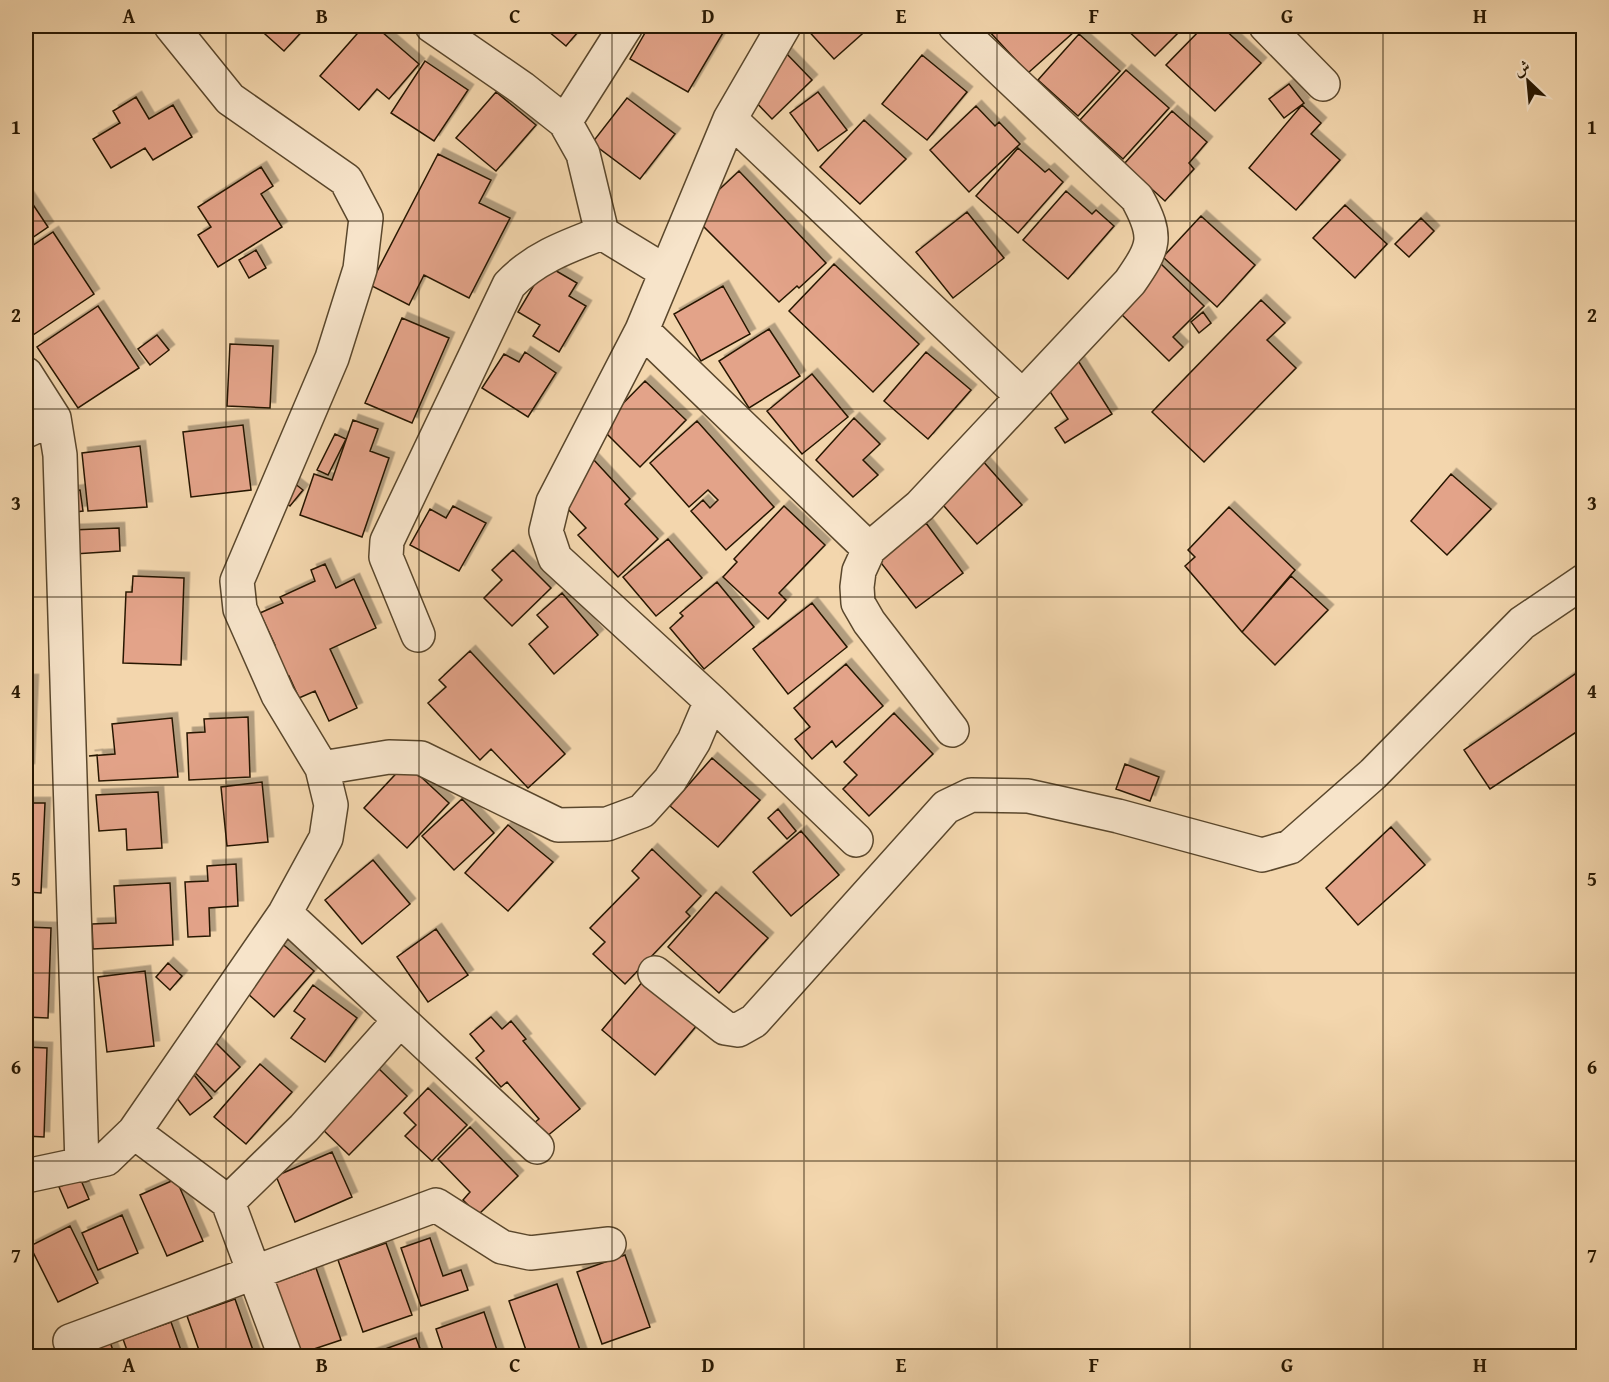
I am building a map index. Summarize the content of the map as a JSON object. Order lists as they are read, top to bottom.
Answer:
{
  "north": "top left",
  "grid": {
    "columns": [
      "A",
      "B",
      "C",
      "D",
      "E",
      "F",
      "G",
      "H"
    ],
    "rows": [
      "1",
      "2",
      "3",
      "4",
      "5",
      "6",
      "7"
    ]
  }
}
